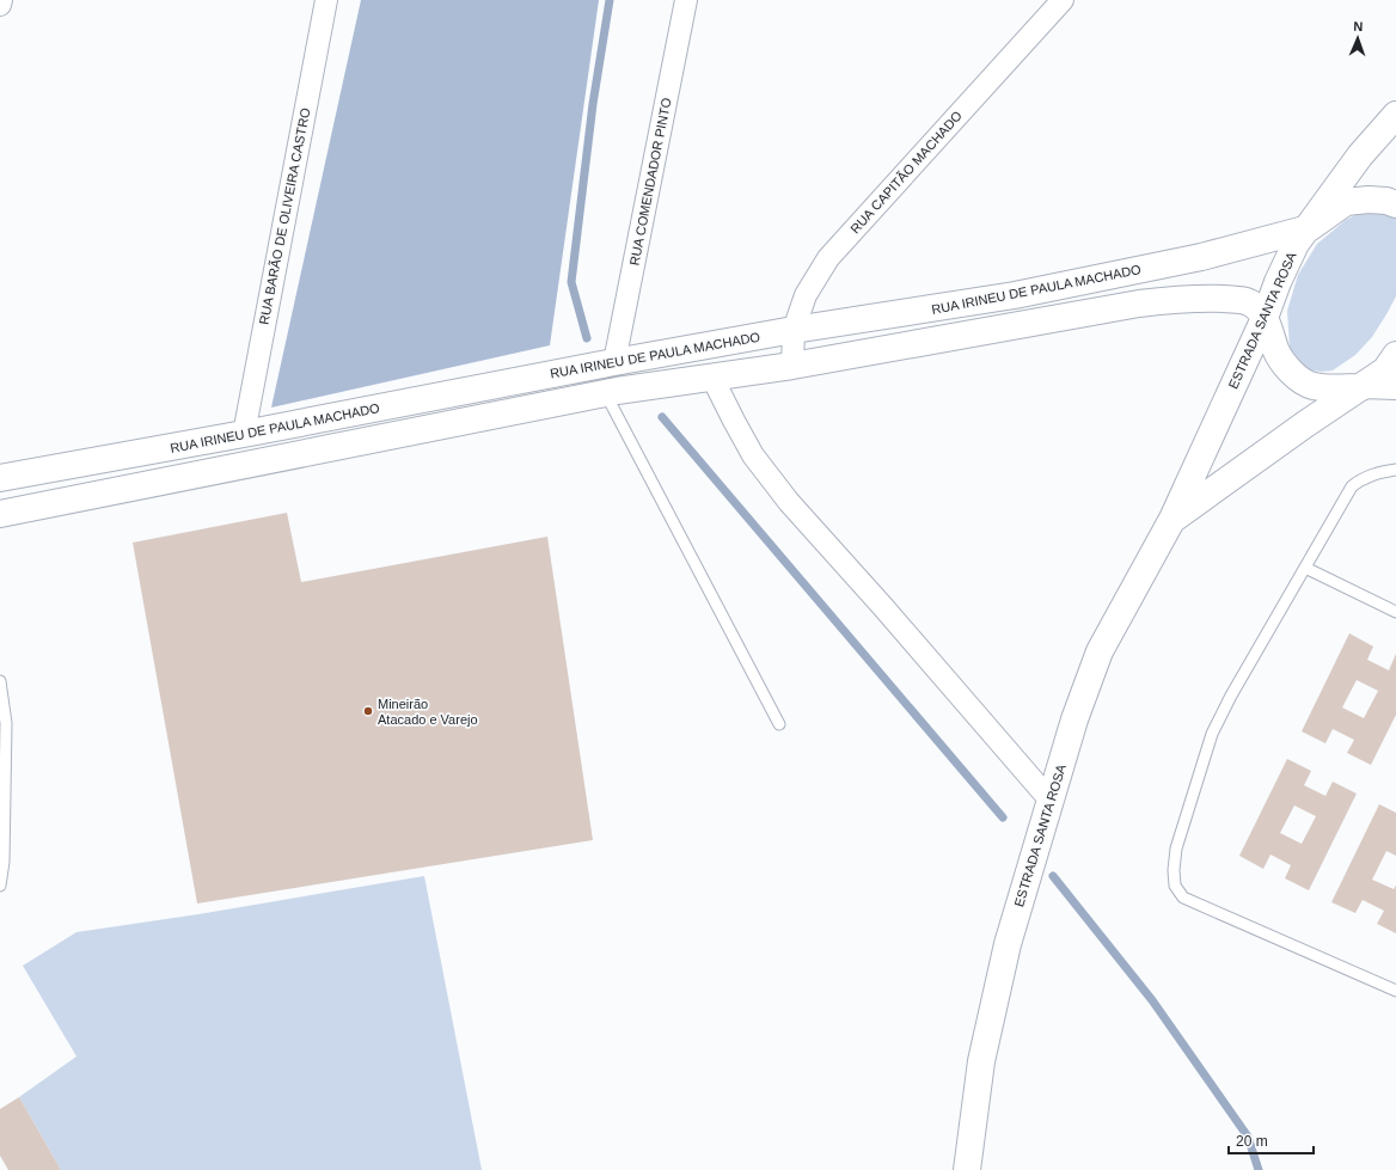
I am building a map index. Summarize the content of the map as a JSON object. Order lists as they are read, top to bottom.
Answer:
{
  "streets": {
    "street": [
      "RUA CAPITÃO MACHADO",
      "RUA COMENDADOR PINTO",
      "RUA BARÃO DE OLIVEIRA CASTRO",
      "RUA IRINEU DE PAULA MACHADO",
      "ESTRADA SANTA ROSA"
    ]
  },
  "crossings": [
    ["RUA CAPITÃO MACHADO", "RUA IRINEU DE PAULA MACHADO"],
    ["RUA COMENDADOR PINTO", "RUA IRINEU DE PAULA MACHADO"],
    ["RUA BARÃO DE OLIVEIRA CASTRO", "RUA IRINEU DE PAULA MACHADO"],
    ["RUA IRINEU DE PAULA MACHADO", "ESTRADA SANTA ROSA"]
  ],
  "places": ["Mineirão Atacado e Varejo"],
  "scale_bar": "20 m",
  "north": "top"
}
